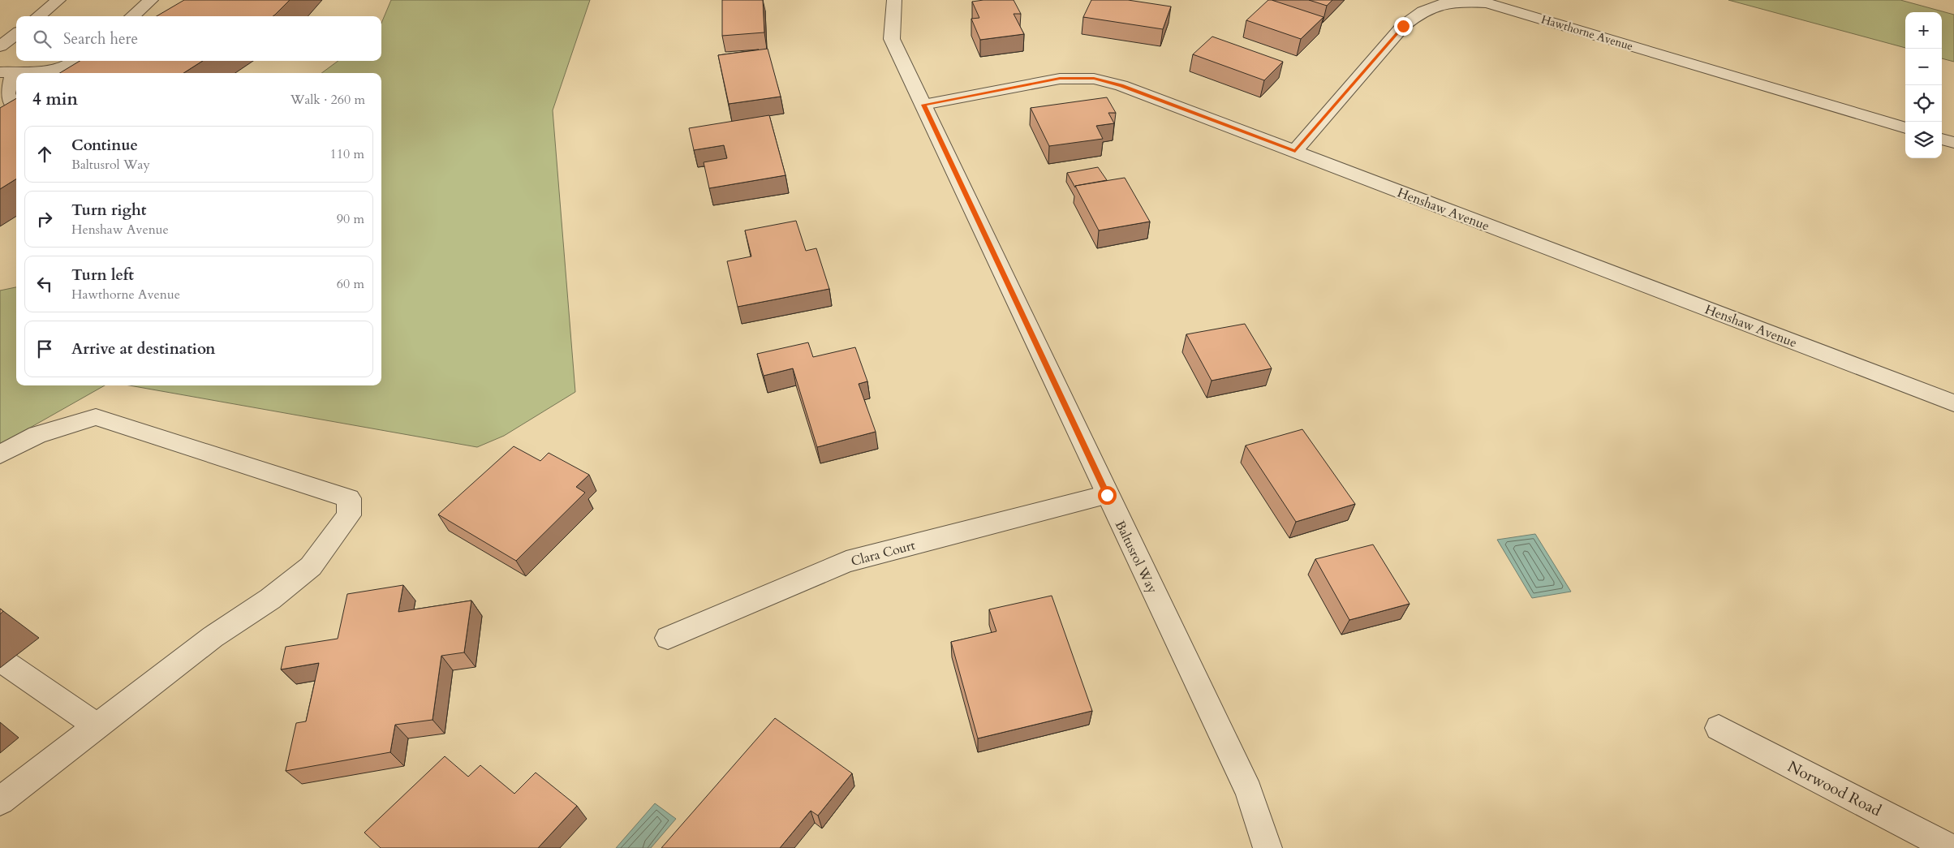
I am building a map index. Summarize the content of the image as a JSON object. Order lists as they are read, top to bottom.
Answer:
{
  "streets": {
    "street": [
      "Hawthorne Avenue",
      "Henshaw Avenue",
      "Clara Court",
      "Baltusrol Way",
      "Norwood Road"
    ]
  },
  "crossings": [
    ["Hawthorne Avenue", "Henshaw Avenue"],
    ["Henshaw Avenue", "Baltusrol Way"],
    ["Clara Court", "Baltusrol Way"]
  ],
  "page": {
    "map_buttons": ["+", "−"],
    "search": "Search here",
    "heading": ["4 min", "Walk · 260 m"],
    "list": [
      ["Continue", "Baltusrol Way", "110 m"],
      ["Turn right", "Henshaw Avenue", "90 m"],
      ["Turn left", "Hawthorne Avenue", "60 m"],
      "Arrive at destination"
    ]
  }
}
